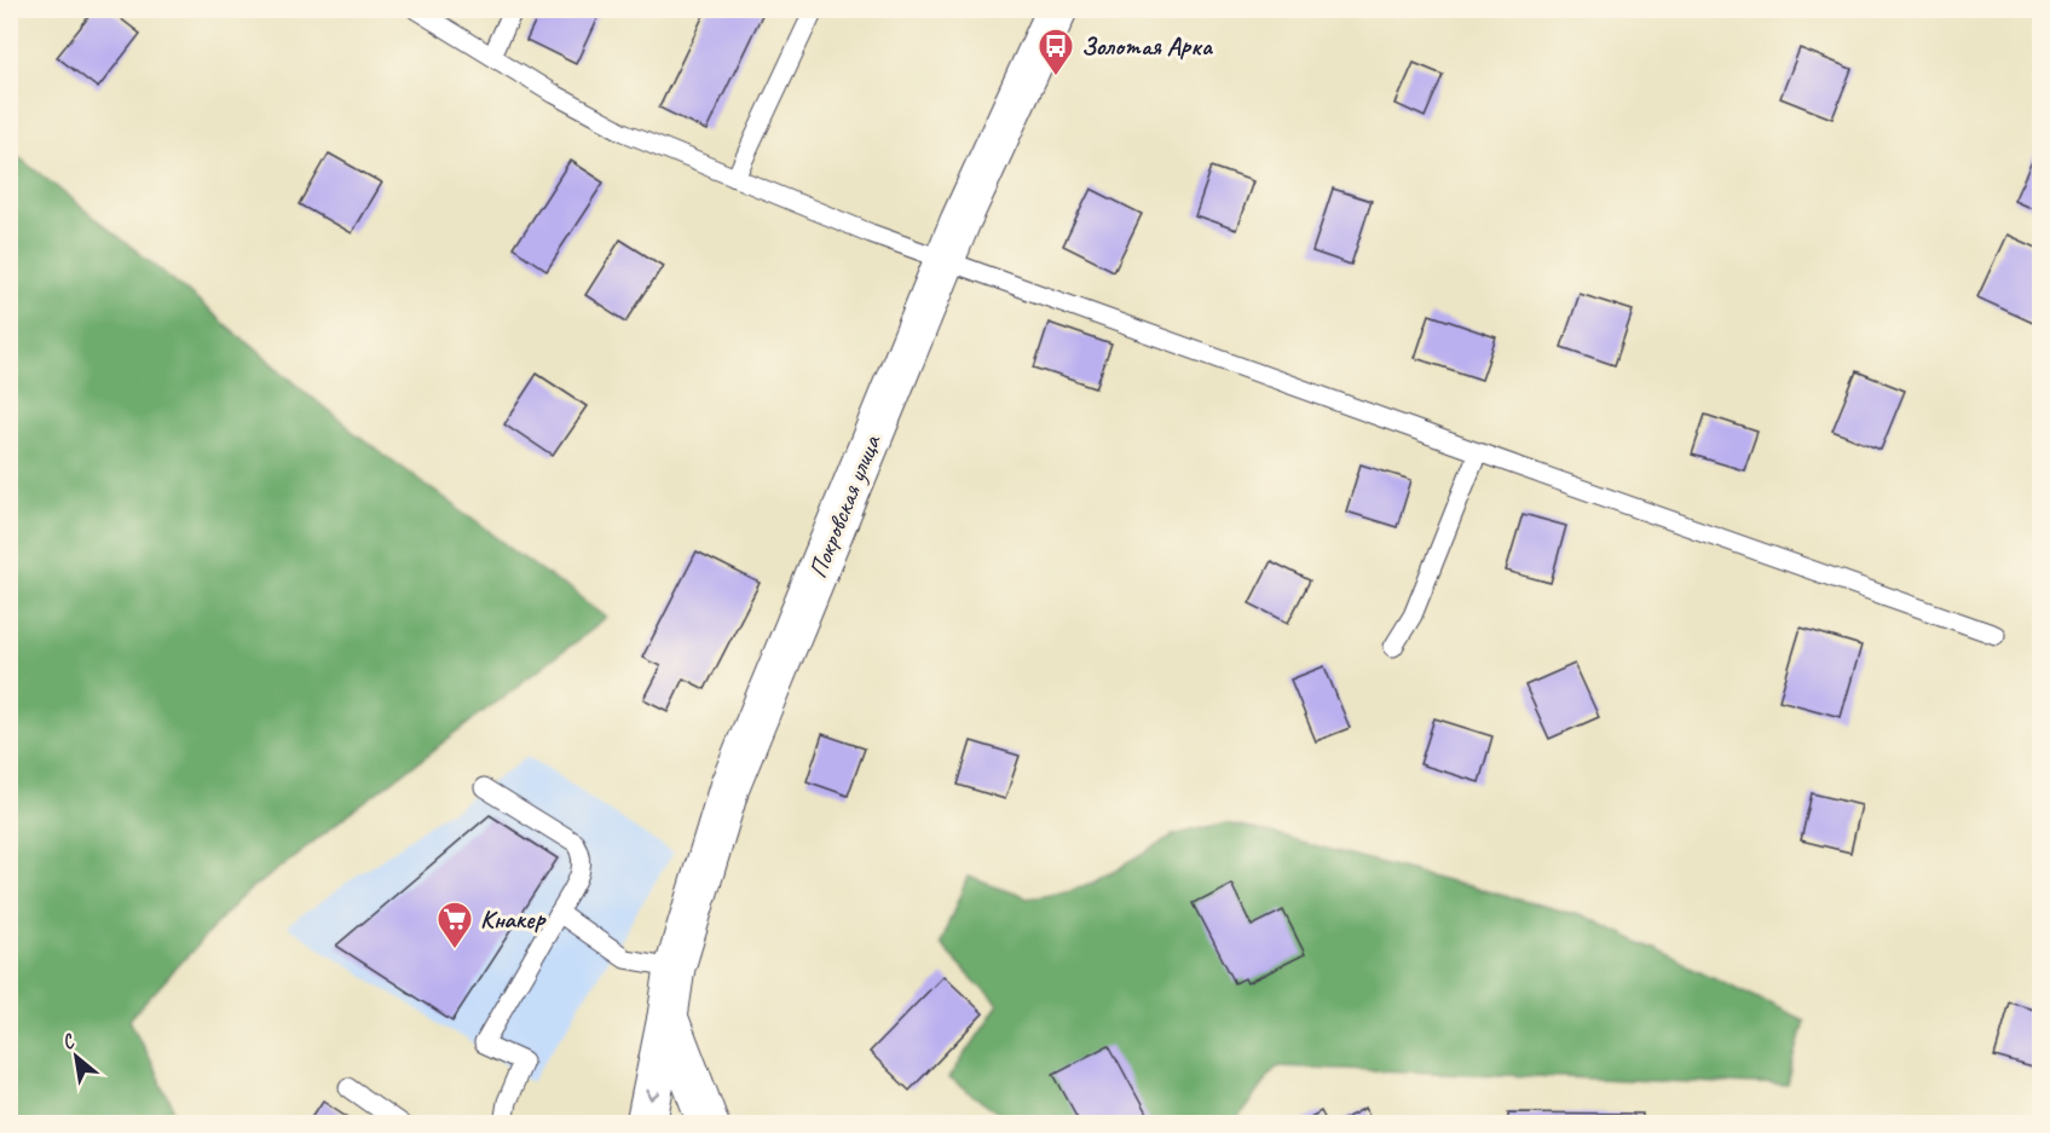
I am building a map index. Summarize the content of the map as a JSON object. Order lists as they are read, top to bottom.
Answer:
{
  "streets": {
    "street": ["Покровская улица"]
  },
  "places": {
    "bus stop": ["Золотая Арка"],
    "supermarket": ["Кнакер"]
  },
  "north": "top left"
}
